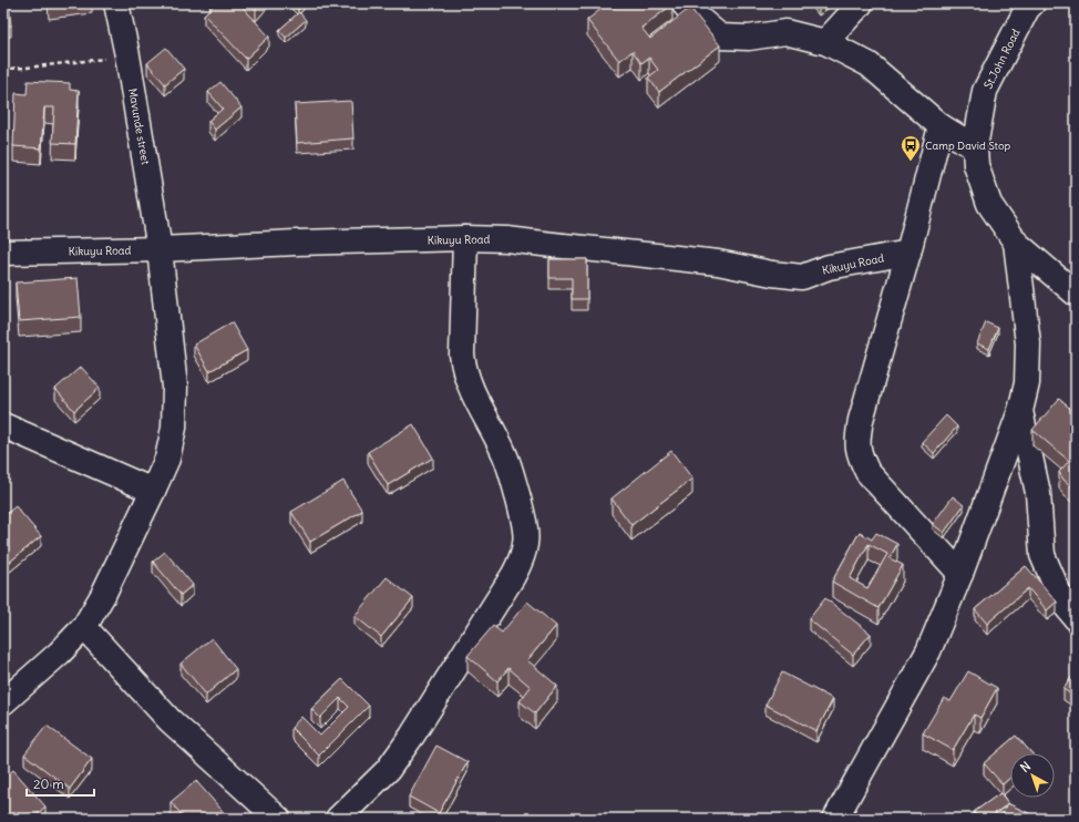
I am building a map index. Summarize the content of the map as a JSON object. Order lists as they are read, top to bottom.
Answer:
{
  "streets": {
    "street": ["St.John Road", "Mavunde street", "Kikuyu Road"]
  },
  "crossings": [
    ["Mavunde street", "Kikuyu Road"]
  ],
  "places": {
    "bus stop": ["Camp David Stop"]
  },
  "scale_bar": "20 m",
  "north": "top left"
}
